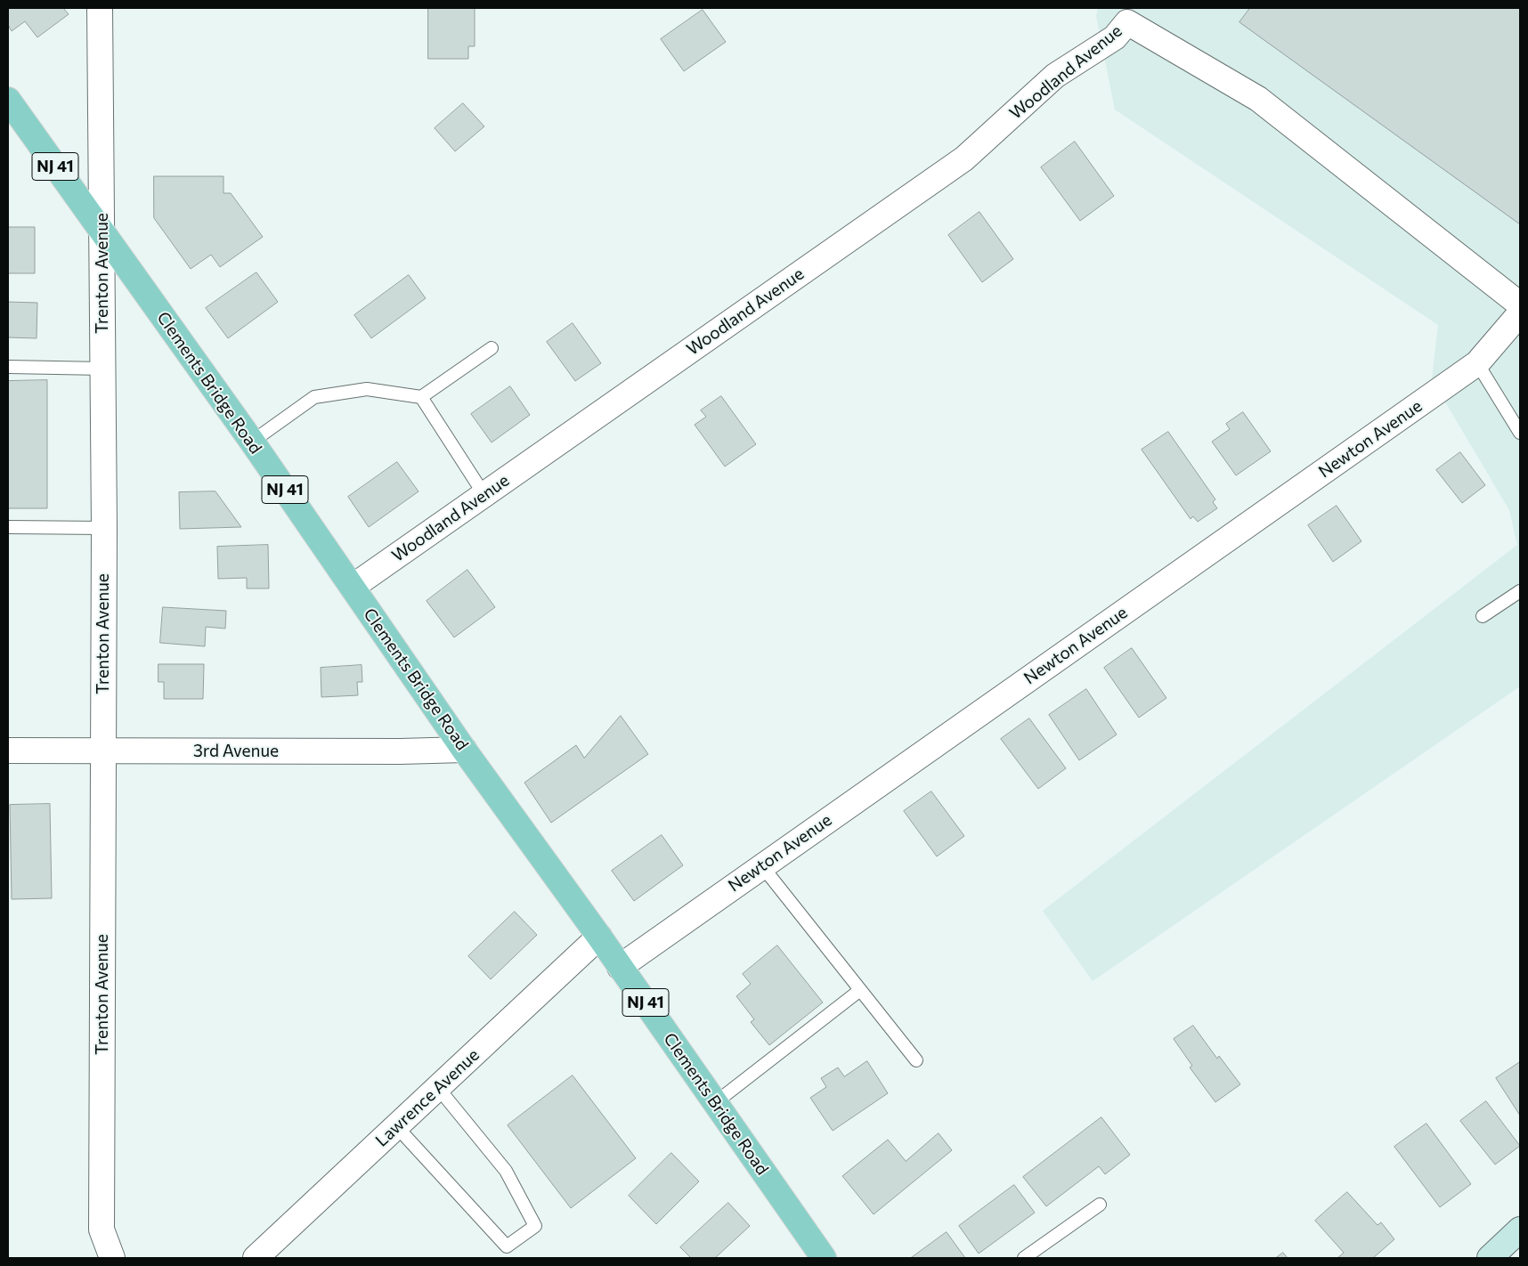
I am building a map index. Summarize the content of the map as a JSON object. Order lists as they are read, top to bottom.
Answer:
{
  "streets": {
    "main road": ["NJ 41", "Clements Bridge Road"],
    "street": [
      "Woodland Avenue",
      "Trenton Avenue",
      "Newton Avenue",
      "3rd Avenue",
      "Lawrence Avenue"
    ]
  },
  "crossings": [
    ["Woodland Avenue", "Clements Bridge Road"],
    ["Trenton Avenue", "Clements Bridge Road"],
    ["Trenton Avenue", "3rd Avenue"],
    ["Clements Bridge Road", "Newton Avenue"],
    ["Clements Bridge Road", "3rd Avenue"],
    ["Clements Bridge Road", "Lawrence Avenue"]
  ]
}
